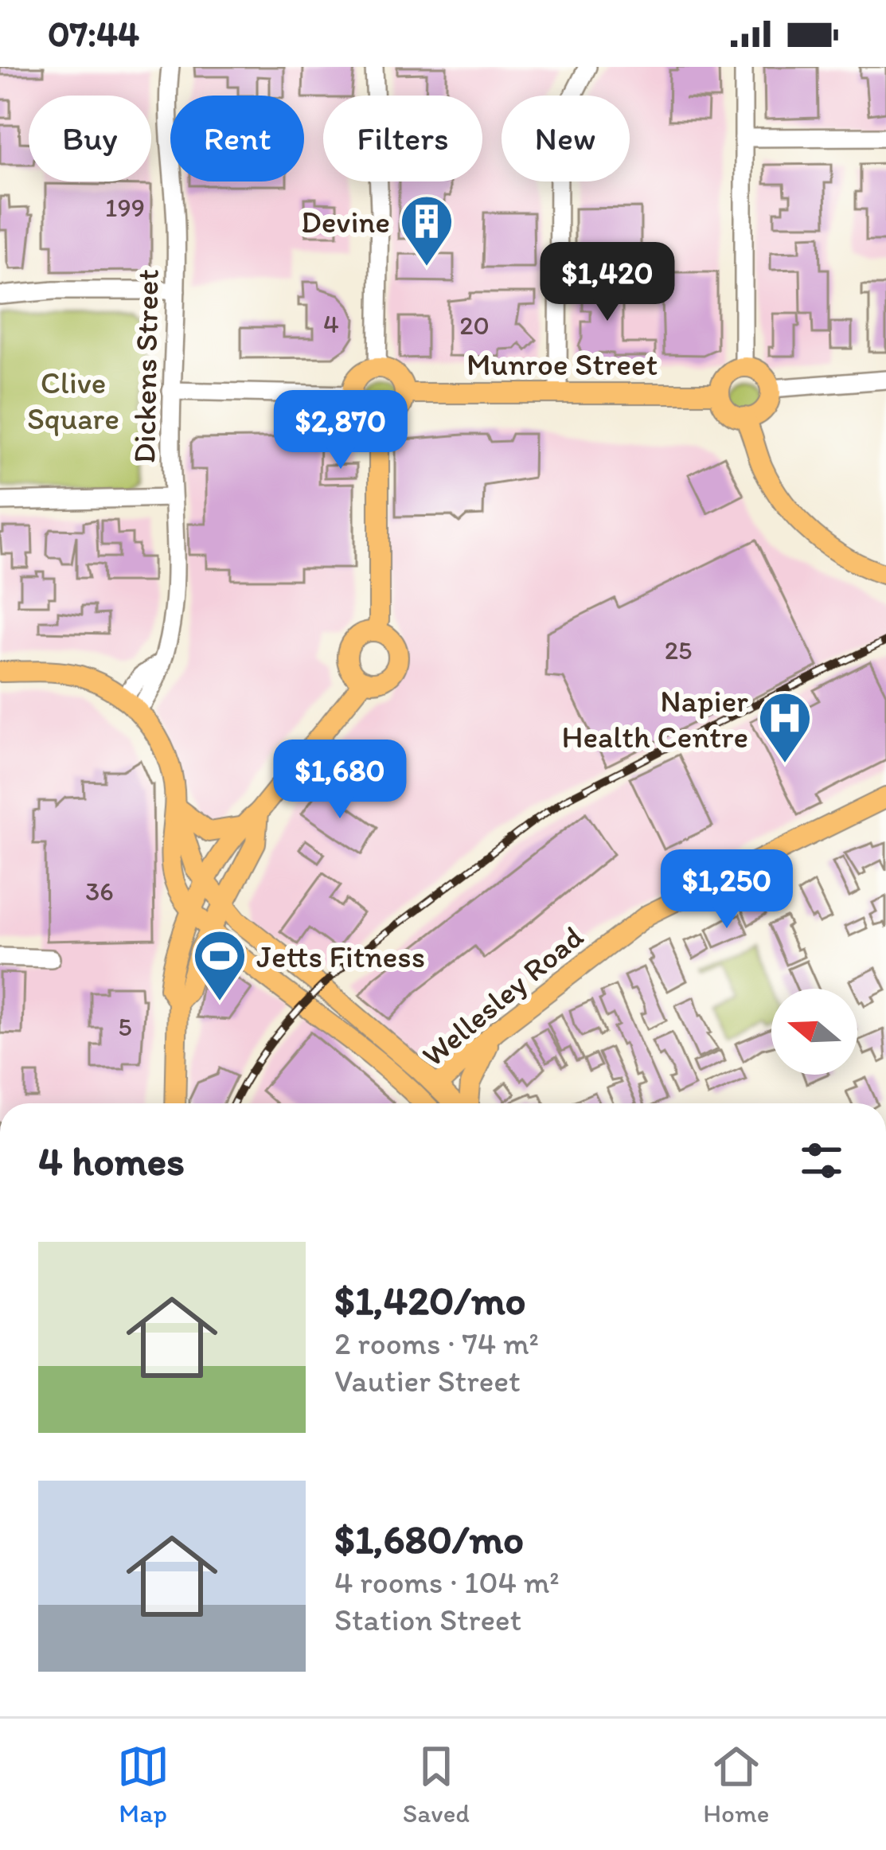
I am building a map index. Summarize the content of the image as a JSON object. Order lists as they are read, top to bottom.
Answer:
{
  "streets": {
    "main road": ["Munroe Street", "Wellesley Road"],
    "street": ["Dickens Street"]
  },
  "parks": ["Clive Square"],
  "places": {
    "building": ["Devine"],
    "hospital": ["Napier Health Centre"],
    "sports": ["Jetts Fitness"]
  },
  "house_numbers": [
    "199",
    "4",
    "20",
    "25",
    "36",
    "5"
  ],
  "north": "left",
  "page": {
    "status": "07:44",
    "chip": [
      "Buy",
      "Rent",
      "Filters",
      "New"
    ],
    "price": [
      "$1,420",
      "$2,870",
      "$1,680",
      "$1,250"
    ],
    "heading": "4 homes",
    "list": [
      {
        "name": "$1,420/mo",
        "note": "2 rooms · 74 m² · Vautier Street"
      },
      {
        "name": "$1,680/mo",
        "note": "4 rooms · 104 m² · Station Street"
      }
    ],
    "tabs": ["Map", "Saved", "Home"]
  }
}
